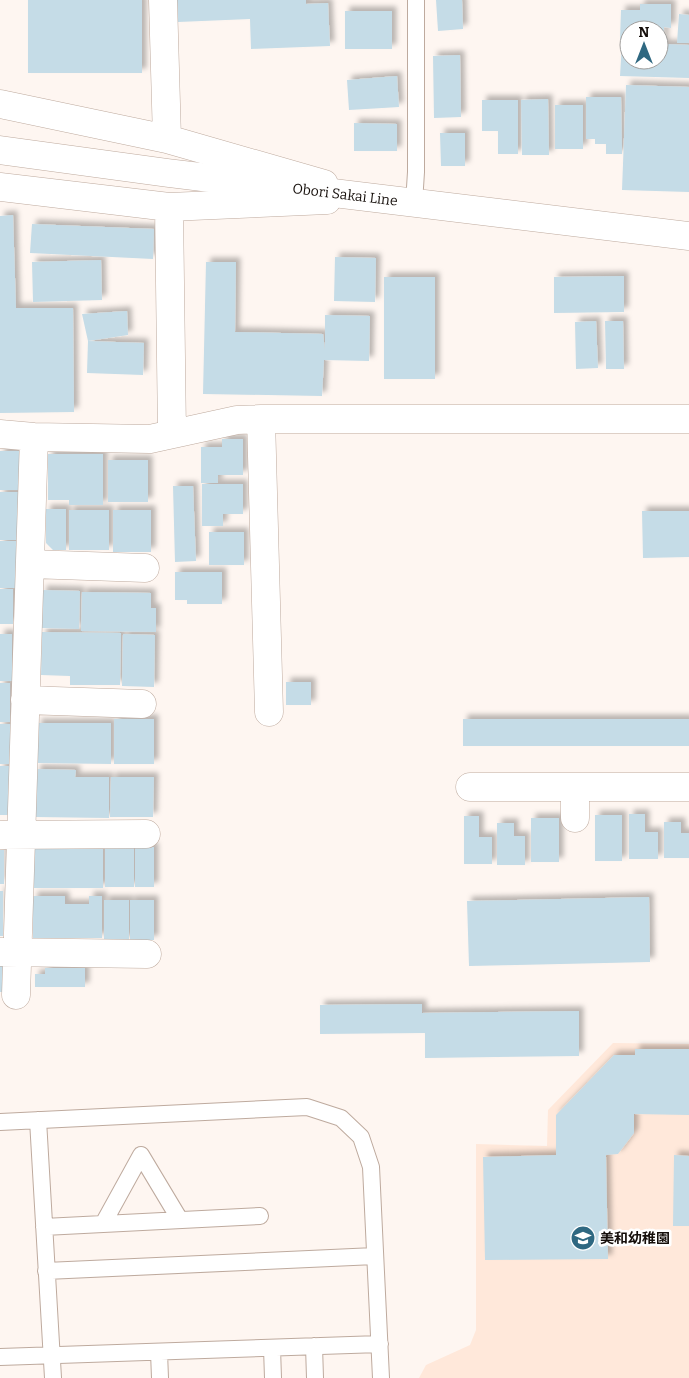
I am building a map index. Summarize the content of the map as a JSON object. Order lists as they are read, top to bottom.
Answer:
{
  "streets": {
    "street": ["Obori Sakai Line"]
  },
  "places": {
    "school or university": ["美和幼稚園"]
  },
  "north": "top"
}
